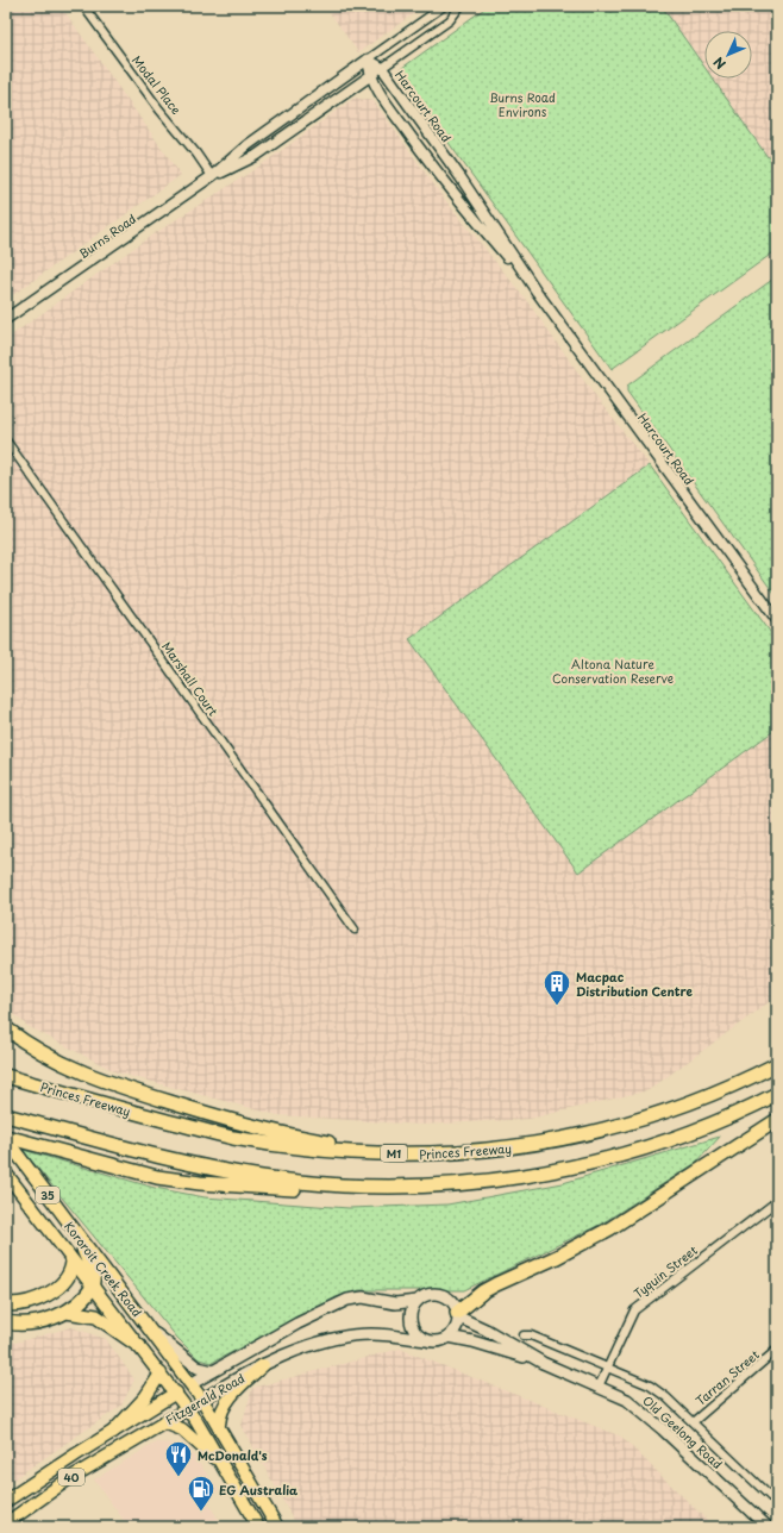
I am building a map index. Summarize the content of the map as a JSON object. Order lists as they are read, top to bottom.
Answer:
{
  "streets": {
    "highway": ["Princes Freeway", "M1"],
    "main road": [
      "35",
      "Kororoit Creek Road",
      "Fitzgerald Road",
      "Old Geelong Road",
      "40"
    ],
    "street": [
      "Modal Place",
      "Harcourt Road",
      "Burns Road",
      "Marshall Court",
      "Tyquin Street",
      "Tarran Street"
    ]
  },
  "crossings": [
    ["Modal Place", "Burns Road"],
    ["Harcourt Road", "Burns Road"],
    ["Kororoit Creek Road", "Fitzgerald Road"],
    ["Tyquin Street", "Old Geelong Road"],
    ["Fitzgerald Road", "Old Geelong Road"]
  ],
  "parks": ["Burns Road Environs", "Altona Nature Conservation Reserve"],
  "places": {
    "building": ["Macpac Distribution Centre"],
    "restaurant": ["McDonald's"],
    "fuel station": ["EG Australia"]
  },
  "north": "bottom left"
}
